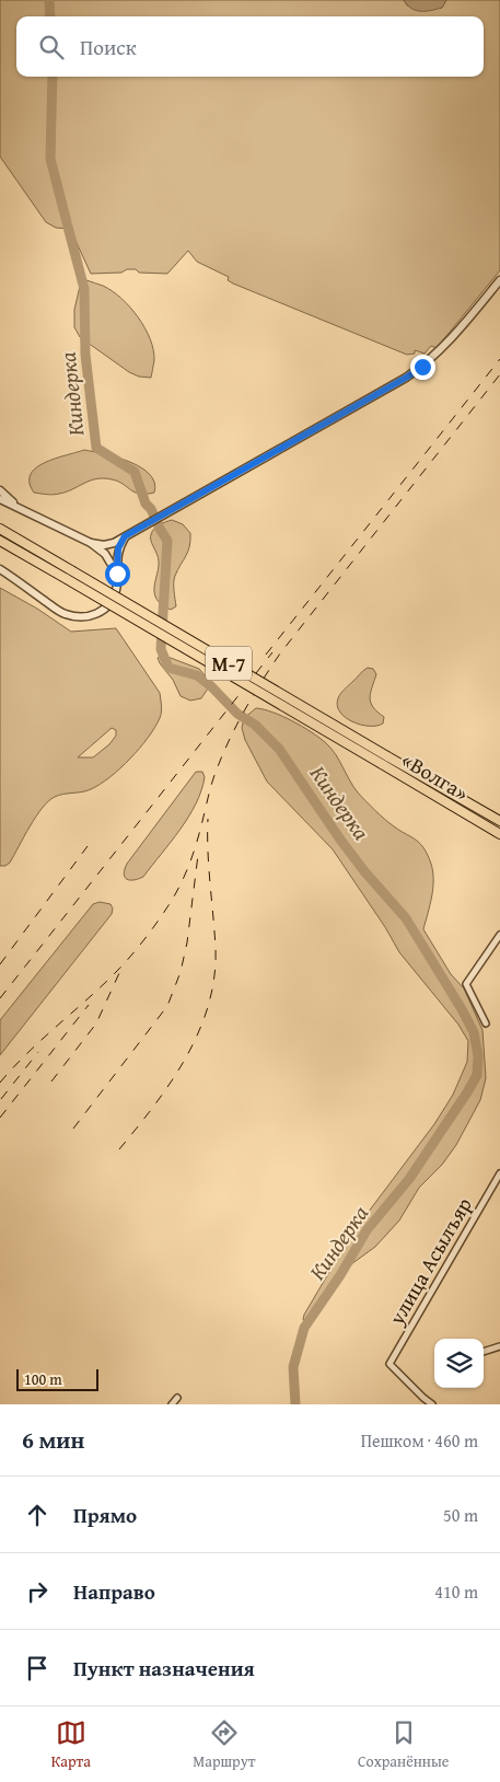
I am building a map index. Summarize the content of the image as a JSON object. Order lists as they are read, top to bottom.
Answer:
{
  "streets": {
    "highway": ["М-7", "«Волга»"],
    "street": ["улица Асылъяр"]
  },
  "water": ["Киндерка"],
  "scale_bar": "100 m",
  "page": {
    "search": "Поиск",
    "scale": "100 m",
    "heading": ["6 мин", "Пешком · 460 m"],
    "list": [
      ["Прямо", "50 m"],
      ["Направо", "410 m"],
      "Пункт назначения"
    ],
    "nav": ["Карта", "Маршрут", "Сохранённые"]
  }
}
